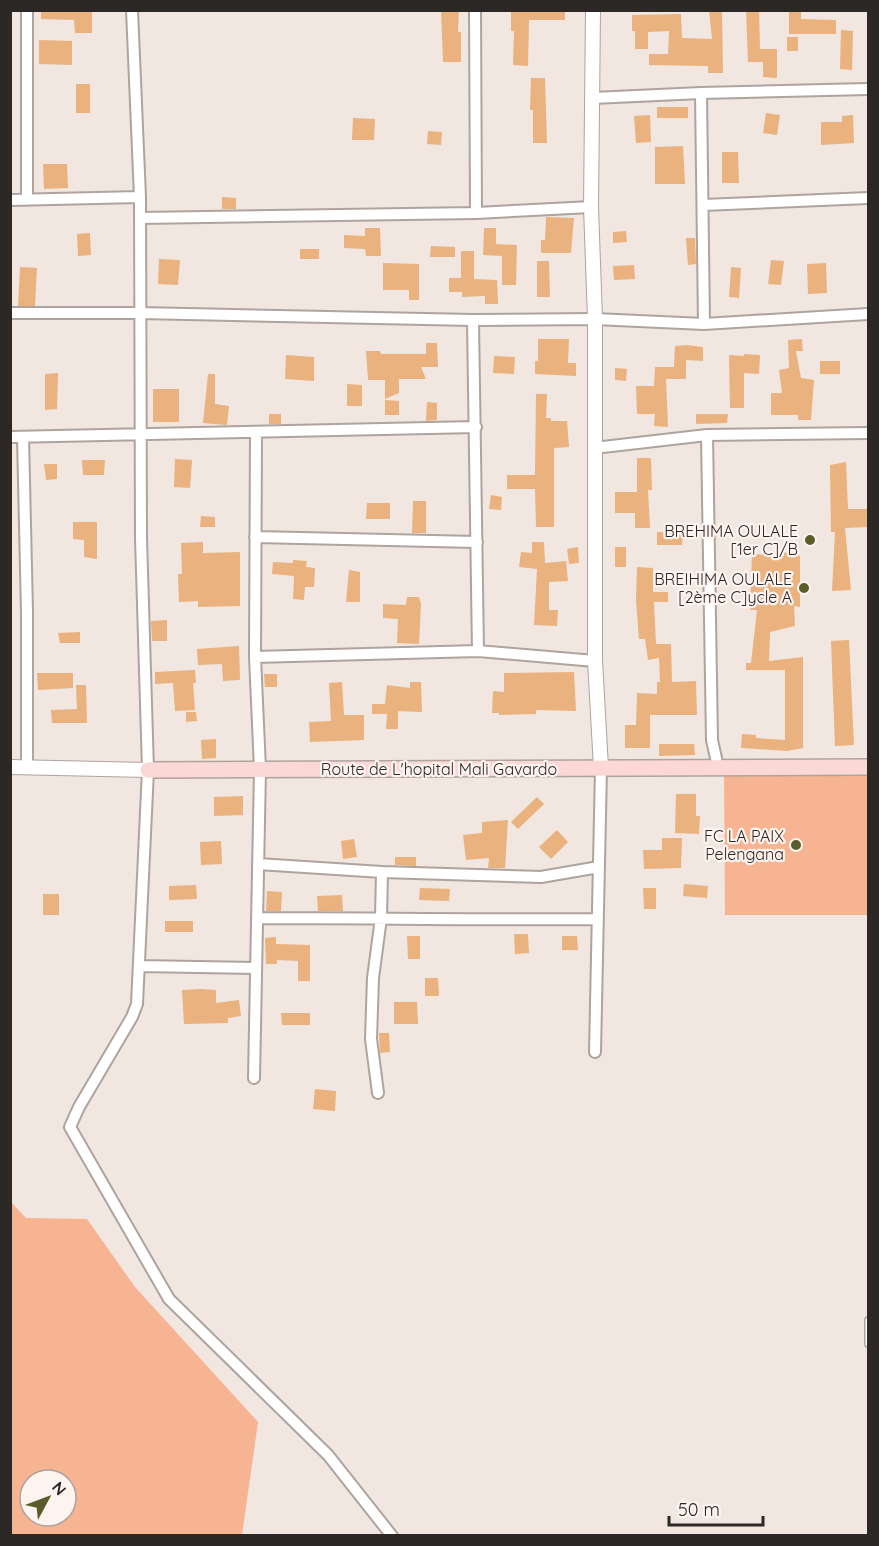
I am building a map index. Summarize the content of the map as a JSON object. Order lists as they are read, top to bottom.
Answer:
{
  "streets": {
    "main road": ["Route de L'hopital Mali Gavardo"]
  },
  "places": ["BREHIMA OULALE [1er C]/B", "BREIHIMA OULALE [2ème C]ycle A", "FC LA PAIX Pelengana"],
  "scale_bar": "50 m",
  "north": "top right"
}
